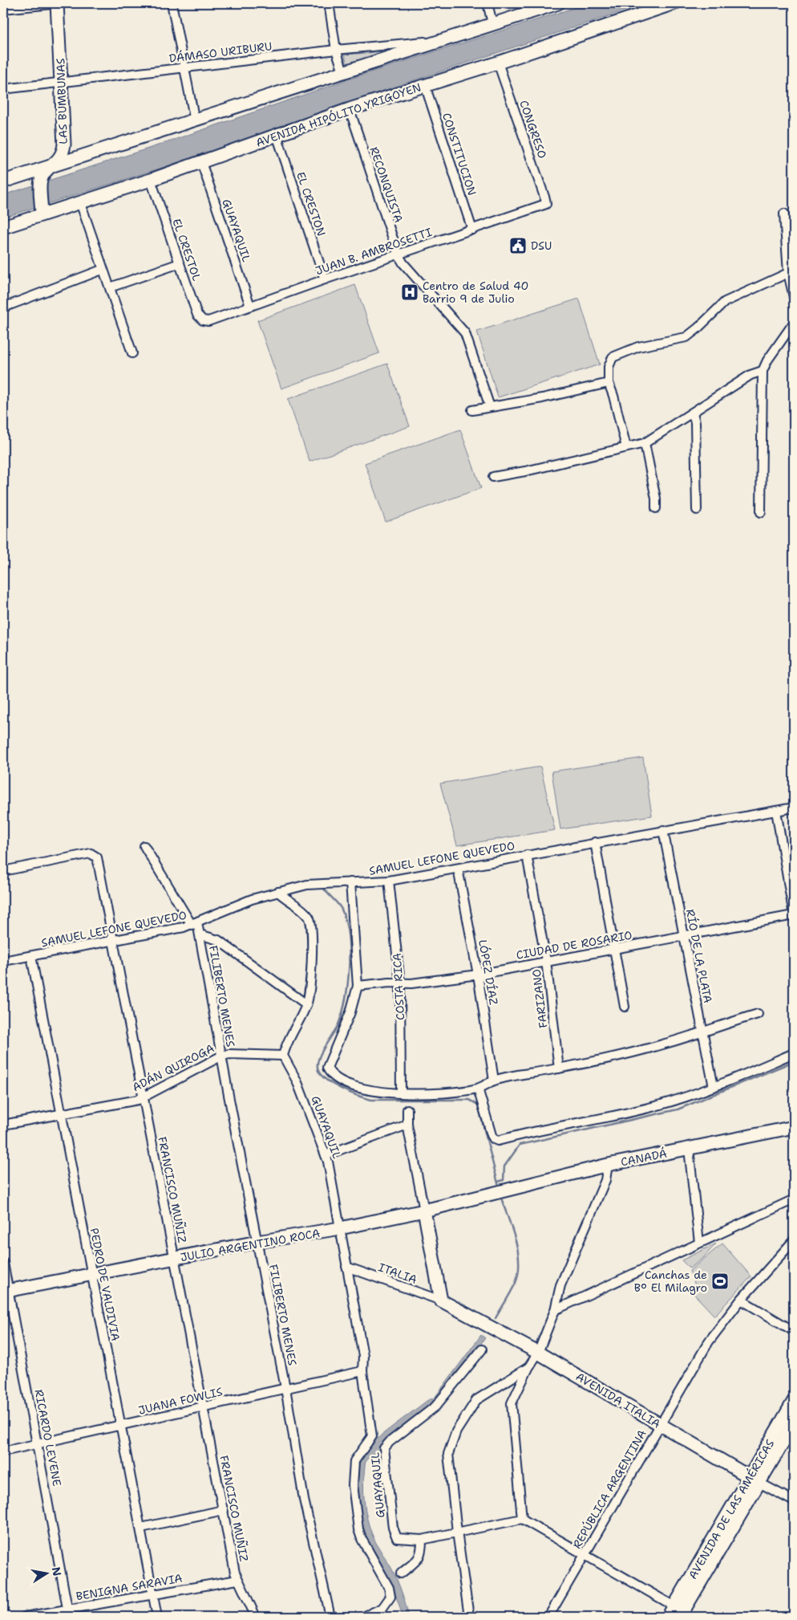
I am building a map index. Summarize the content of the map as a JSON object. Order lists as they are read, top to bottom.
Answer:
{
  "streets": {
    "main road": [
      "LAS BUMBUNAS",
      "AVENIDA HIPÓLITO YRIGOYEN",
      "CANADÁ",
      "JULIO ARGENTINO ROCA",
      "AVENIDA ITALIA",
      "AVENIDA DE LAS AMÉRICAS"
    ],
    "street": [
      "DÁMASO URIBURU",
      "CONGRESO",
      "CONSTITUCION",
      "RECONQUISTA",
      "EL CRESTON",
      "GUAYAQUIL",
      "EL CRESTOL",
      "JUAN B. AMBROSETTI",
      "SAMUEL LEFONE QUEVEDO",
      "CIUDAD DE ROSARIO",
      "RÍO DE LA PLATA",
      "LÓPEZ DÍAZ",
      "COSTA RICA",
      "FILIBERTO MENES",
      "FARIZANO",
      "ADÁN QUIROGA",
      "FRANCISCO MUÑIZ",
      "ITALIA",
      "PEDRO DE VALDIVIA",
      "JUANA FOWLIS",
      "RICARDO LEVENE",
      "REPÚBLICA ARGENTINA",
      "BENIGNA SARAVIA"
    ]
  },
  "crossings": [
    ["DÁMASO URIBURU", "LAS BUMBUNAS"],
    ["AVENIDA HIPÓLITO YRIGOYEN", "CONGRESO"],
    ["AVENIDA HIPÓLITO YRIGOYEN", "CONSTITUCION"],
    ["AVENIDA HIPÓLITO YRIGOYEN", "RECONQUISTA"],
    ["AVENIDA HIPÓLITO YRIGOYEN", "EL CRESTON"],
    ["AVENIDA HIPÓLITO YRIGOYEN", "GUAYAQUIL"],
    ["AVENIDA HIPÓLITO YRIGOYEN", "EL CRESTOL"],
    ["CONGRESO", "JUAN B. AMBROSETTI"],
    ["CONSTITUCION", "JUAN B. AMBROSETTI"],
    ["RECONQUISTA", "JUAN B. AMBROSETTI"],
    ["EL CRESTON", "JUAN B. AMBROSETTI"],
    ["GUAYAQUIL", "JUAN B. AMBROSETTI"],
    ["GUAYAQUIL", "ADÁN QUIROGA"],
    ["GUAYAQUIL", "JULIO ARGENTINO ROCA"],
    ["GUAYAQUIL", "ITALIA"],
    ["GUAYAQUIL", "JUANA FOWLIS"],
    ["EL CRESTOL", "JUAN B. AMBROSETTI"],
    ["SAMUEL LEFONE QUEVEDO", "RÍO DE LA PLATA"],
    ["SAMUEL LEFONE QUEVEDO", "LÓPEZ DÍAZ"],
    ["SAMUEL LEFONE QUEVEDO", "COSTA RICA"],
    ["SAMUEL LEFONE QUEVEDO", "FILIBERTO MENES"],
    ["SAMUEL LEFONE QUEVEDO", "FARIZANO"],
    ["SAMUEL LEFONE QUEVEDO", "FRANCISCO MUÑIZ"],
    ["SAMUEL LEFONE QUEVEDO", "PEDRO DE VALDIVIA"],
    ["CIUDAD DE ROSARIO", "RÍO DE LA PLATA"],
    ["CIUDAD DE ROSARIO", "LÓPEZ DÍAZ"],
    ["CIUDAD DE ROSARIO", "COSTA RICA"],
    ["CIUDAD DE ROSARIO", "FARIZANO"],
    ["FILIBERTO MENES", "ADÁN QUIROGA"],
    ["FILIBERTO MENES", "JULIO ARGENTINO ROCA"],
    ["FILIBERTO MENES", "JUANA FOWLIS"],
    ["ADÁN QUIROGA", "FRANCISCO MUÑIZ"],
    ["ADÁN QUIROGA", "PEDRO DE VALDIVIA"],
    ["CANADÁ", "JULIO ARGENTINO ROCA"],
    ["FRANCISCO MUÑIZ", "JULIO ARGENTINO ROCA"],
    ["FRANCISCO MUÑIZ", "JUANA FOWLIS"],
    ["FRANCISCO MUÑIZ", "BENIGNA SARAVIA"],
    ["JULIO ARGENTINO ROCA", "PEDRO DE VALDIVIA"],
    ["JULIO ARGENTINO ROCA", "RICARDO LEVENE"],
    ["ITALIA", "AVENIDA ITALIA"],
    ["PEDRO DE VALDIVIA", "JUANA FOWLIS"],
    ["PEDRO DE VALDIVIA", "BENIGNA SARAVIA"],
    ["AVENIDA ITALIA", "REPÚBLICA ARGENTINA"],
    ["AVENIDA ITALIA", "AVENIDA DE LAS AMÉRICAS"],
    ["JUANA FOWLIS", "RICARDO LEVENE"],
    ["RICARDO LEVENE", "BENIGNA SARAVIA"]
  ],
  "places": {
    "public building": ["DSU"],
    "hospital": ["Centro de Salud 40 Barrio 9 de Julio"],
    "sports": ["Canchas de B° El Milagro"]
  },
  "north": "right"
}
